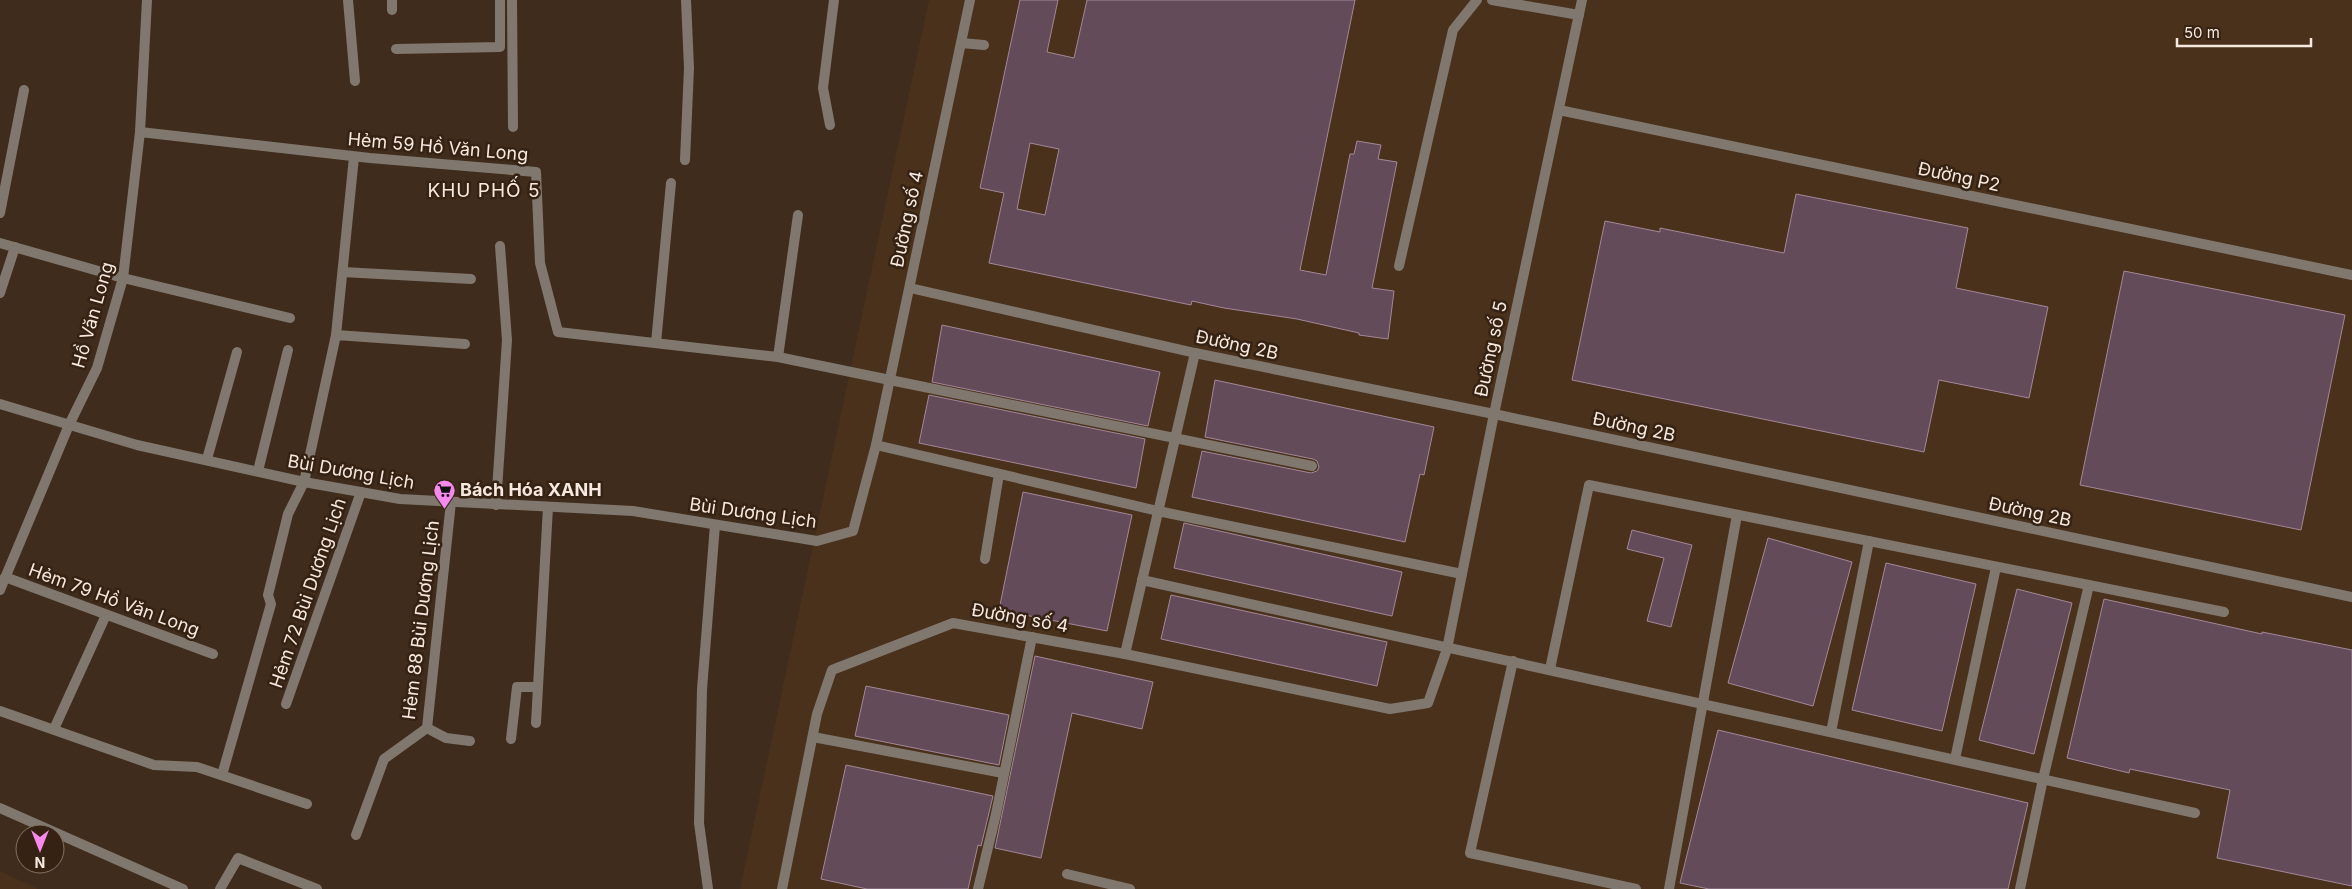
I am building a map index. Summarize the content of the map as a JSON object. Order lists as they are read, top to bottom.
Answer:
{
  "streets": {
    "street": [
      "Hẻm 59 Hồ Văn Long",
      "Đường P2",
      "Đường số 4",
      "Hồ Văn Long",
      "Đường 2B",
      "Đường số 5",
      "Bùi Dương Lịch",
      "Hẻm 72 Bùi Dương Lịch",
      "Hẻm 79 Hồ Văn Long",
      "Hẻm 88 Bùi Dương Lịch"
    ]
  },
  "crossings": [
    ["Hẻm 59 Hồ Văn Long", "Đường số 4"],
    ["Hẻm 59 Hồ Văn Long", "Hồ Văn Long"],
    ["Đường P2", "Đường số 5"],
    ["Đường số 4", "Đường 2B"],
    ["Đường số 4", "Đường số 5"],
    ["Đường số 4", "Bùi Dương Lịch"],
    ["Hồ Văn Long", "Bùi Dương Lịch"],
    ["Hồ Văn Long", "Hẻm 79 Hồ Văn Long"],
    ["Đường 2B", "Đường số 5"],
    ["Bùi Dương Lịch", "Hẻm 72 Bùi Dương Lịch"],
    ["Bùi Dương Lịch", "Hẻm 88 Bùi Dương Lịch"]
  ],
  "districts": ["KHU PHỐ 5"],
  "places": {
    "supermarket": ["Bách Hóa XANH"]
  },
  "scale_bar": "50 m",
  "north": "bottom"
}
